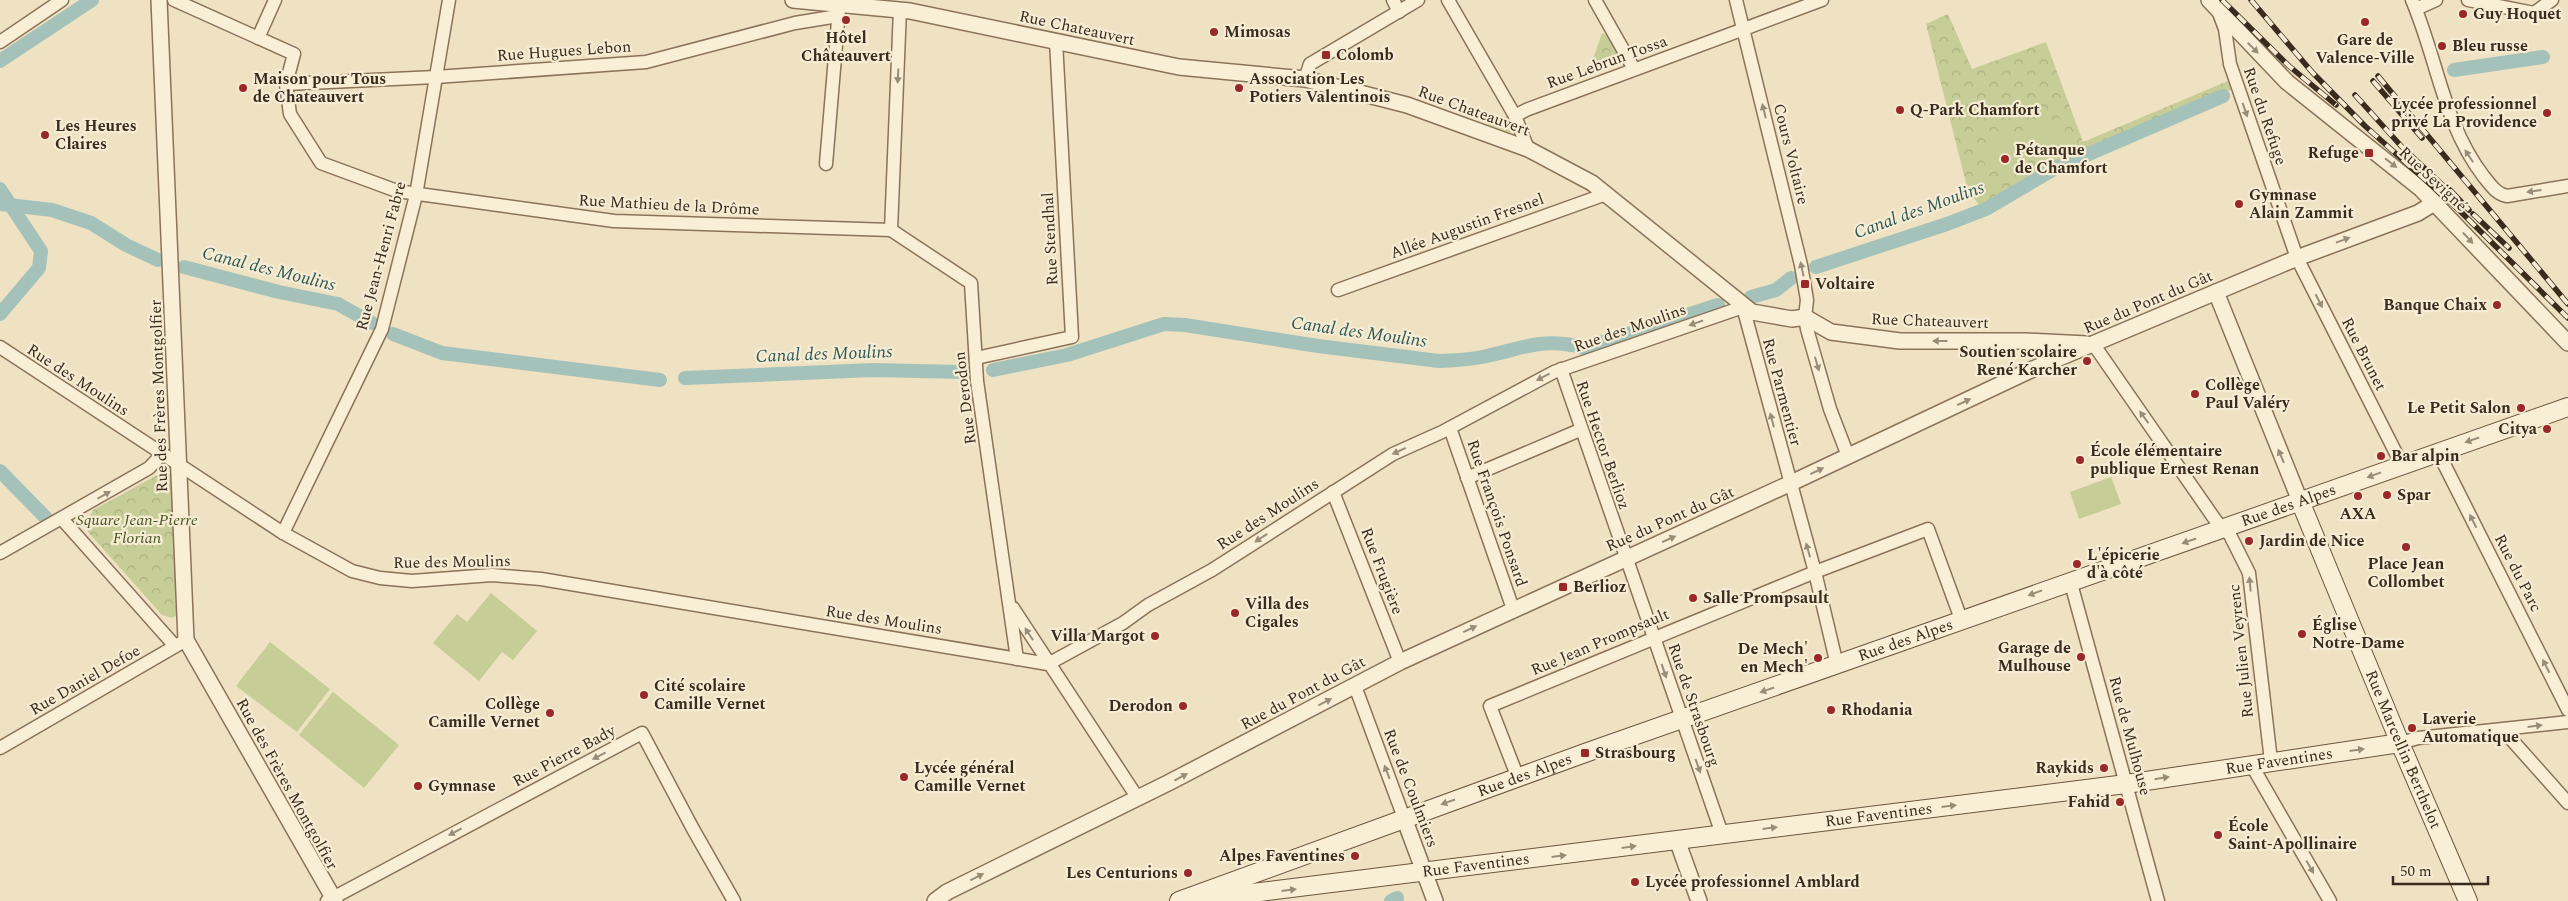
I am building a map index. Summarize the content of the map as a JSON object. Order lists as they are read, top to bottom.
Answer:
{
  "streets": {
    "main road": ["Rue des Alpes", "Rue Marcellin Berthelot", "Rue Faventines"],
    "street": [
      "Rue Chateauvert",
      "Rue Hugues Lebon",
      "Rue Lebrun Tossa",
      "Rue du Refuge",
      "Cours Voltaire",
      "Rue Sevigné",
      "Rue Mathieu de la Drôme",
      "Allée Augustin Fresnel",
      "Rue Stendhal",
      "Rue Jean-Henri Fabre",
      "Rue du Pont du Gât",
      "Rue des Moulins",
      "Rue Brunet",
      "Rue Parmentier",
      "Rue des Frères Montgolfier",
      "Rue Derodon",
      "Rue Hector Berlioz",
      "Rue François Ponsard",
      "Rue Frugière",
      "Rue du Parc",
      "Rue Jean Prompsault",
      "Rue Julien Veyrenc",
      "Rue Daniel Defoe",
      "Rue de Strasbourg",
      "Rue de Mulhouse",
      "Rue Pierre Bady",
      "Rue de Coulmiers"
    ]
  },
  "crossings": [
    ["Rue Chateauvert", "Rue Hugues Lebon"],
    ["Rue Chateauvert", "Cours Voltaire"],
    ["Rue Chateauvert", "Allée Augustin Fresnel"],
    ["Rue Chateauvert", "Rue Stendhal"],
    ["Rue Chateauvert", "Rue du Pont du Gât"],
    ["Rue Chateauvert", "Rue des Moulins"],
    ["Rue Chateauvert", "Rue Parmentier"],
    ["Rue Chateauvert", "Rue Julien Veyrenc"],
    ["Rue Hugues Lebon", "Rue Mathieu de la Drôme"],
    ["Rue Hugues Lebon", "Rue Jean-Henri Fabre"],
    ["Rue Lebrun Tossa", "Cours Voltaire"],
    ["Rue du Refuge", "Rue Sevigné"],
    ["Rue du Refuge", "Rue du Pont du Gât"],
    ["Rue du Refuge", "Rue Brunet"],
    ["Cours Voltaire", "Rue du Pont du Gât"],
    ["Rue Sevigné", "Rue du Pont du Gât"],
    ["Rue Mathieu de la Drôme", "Rue Jean-Henri Fabre"],
    ["Rue Mathieu de la Drôme", "Rue Derodon"],
    ["Rue Stendhal", "Rue Derodon"],
    ["Rue Jean-Henri Fabre", "Rue des Moulins"],
    ["Rue du Pont du Gât", "Rue Brunet"],
    ["Rue du Pont du Gât", "Rue Parmentier"],
    ["Rue du Pont du Gât", "Rue Derodon"],
    ["Rue du Pont du Gât", "Rue Hector Berlioz"],
    ["Rue du Pont du Gât", "Rue François Ponsard"],
    ["Rue du Pont du Gât", "Rue Frugière"],
    ["Rue du Pont du Gât", "Rue Julien Veyrenc"],
    ["Rue du Pont du Gât", "Rue de Strasbourg"],
    ["Rue du Pont du Gât", "Rue Marcellin Berthelot"],
    ["Rue du Pont du Gât", "Rue de Coulmiers"],
    ["Rue des Moulins", "Rue Parmentier"],
    ["Rue des Moulins", "Rue des Frères Montgolfier"],
    ["Rue des Moulins", "Rue Derodon"],
    ["Rue des Moulins", "Rue Hector Berlioz"],
    ["Rue des Moulins", "Rue François Ponsard"],
    ["Rue des Moulins", "Rue Frugière"],
    ["Rue Brunet", "Rue des Alpes"],
    ["Rue Parmentier", "Rue des Alpes"],
    ["Rue Parmentier", "Rue Jean Prompsault"],
    ["Rue des Frères Montgolfier", "Rue Daniel Defoe"],
    ["Rue des Frères Montgolfier", "Rue Pierre Bady"],
    ["Rue Hector Berlioz", "Rue de Strasbourg"],
    ["Rue des Alpes", "Rue du Parc"],
    ["Rue des Alpes", "Rue Jean Prompsault"],
    ["Rue des Alpes", "Rue Julien Veyrenc"],
    ["Rue des Alpes", "Rue de Strasbourg"],
    ["Rue des Alpes", "Rue de Mulhouse"],
    ["Rue des Alpes", "Rue Marcellin Berthelot"],
    ["Rue des Alpes", "Rue de Coulmiers"],
    ["Rue Jean Prompsault", "Rue de Strasbourg"],
    ["Rue Julien Veyrenc", "Rue Faventines"],
    ["Rue de Strasbourg", "Rue Faventines"],
    ["Rue de Mulhouse", "Rue Faventines"],
    ["Rue Marcellin Berthelot", "Rue Faventines"],
    ["Rue Faventines", "Rue de Coulmiers"]
  ],
  "one_way": [
    "Rue du Refuge",
    "Rue Sevigné",
    "Rue du Pont du Gât",
    "Rue des Moulins",
    "Rue Brunet",
    "Rue Parmentier",
    "Rue des Alpes",
    "Rue du Parc",
    "Rue Julien Veyrenc",
    "Rue de Strasbourg",
    "Rue Faventines",
    "Rue de Coulmiers"
  ],
  "water": ["Canal des Moulins"],
  "parks": ["Square Jean-Pierre Florian"],
  "places": {
    "other": [
      "Guy Hoquet",
      "Hôtel Châteauvert",
      "Gare de Valence-Ville",
      "Mimosas",
      "Bleu russe",
      "Maison pour Tous de Chateauvert",
      "Association Les Potiers Valentinois",
      "Q-Park Chamfort",
      "Lycée professionnel privé La Providence",
      "Les Heures Claires",
      "Pétanque de Chamfort",
      "Gymnase Alain Zammit",
      "Banque Chaix",
      "Soutien scolaire René Karcher",
      "Collège Paul Valéry",
      "Le Petit Salon",
      "Citya",
      "Bar alpin",
      "École élémentaire publique Ernest Renan",
      "Spar",
      "AXA",
      "Jardin de Nice",
      "Place Jean Collombet",
      "L'épicerie d'à côté",
      "Salle Prompsault",
      "Villa des Cigales",
      "Église Notre-Dame",
      "Villa Margot",
      "Garage de Mulhouse",
      "De Mech' en Mech'",
      "Cité scolaire Camille Vernet",
      "Derodon",
      "Rhodania",
      "Collège Camille Vernet",
      "Laverie Automatique",
      "Raykids",
      "Lycée général Camille Vernet",
      "Gymnase",
      "Fahid",
      "École Saint-Apollinaire",
      "Alpes Faventines",
      "Les Centurions",
      "Lycée professionnel Amblard"
    ],
    "transit": [
      "Colomb",
      "Refuge",
      "Voltaire",
      "Berlioz",
      "Strasbourg"
    ]
  },
  "scale_bar": "50 m"
}
